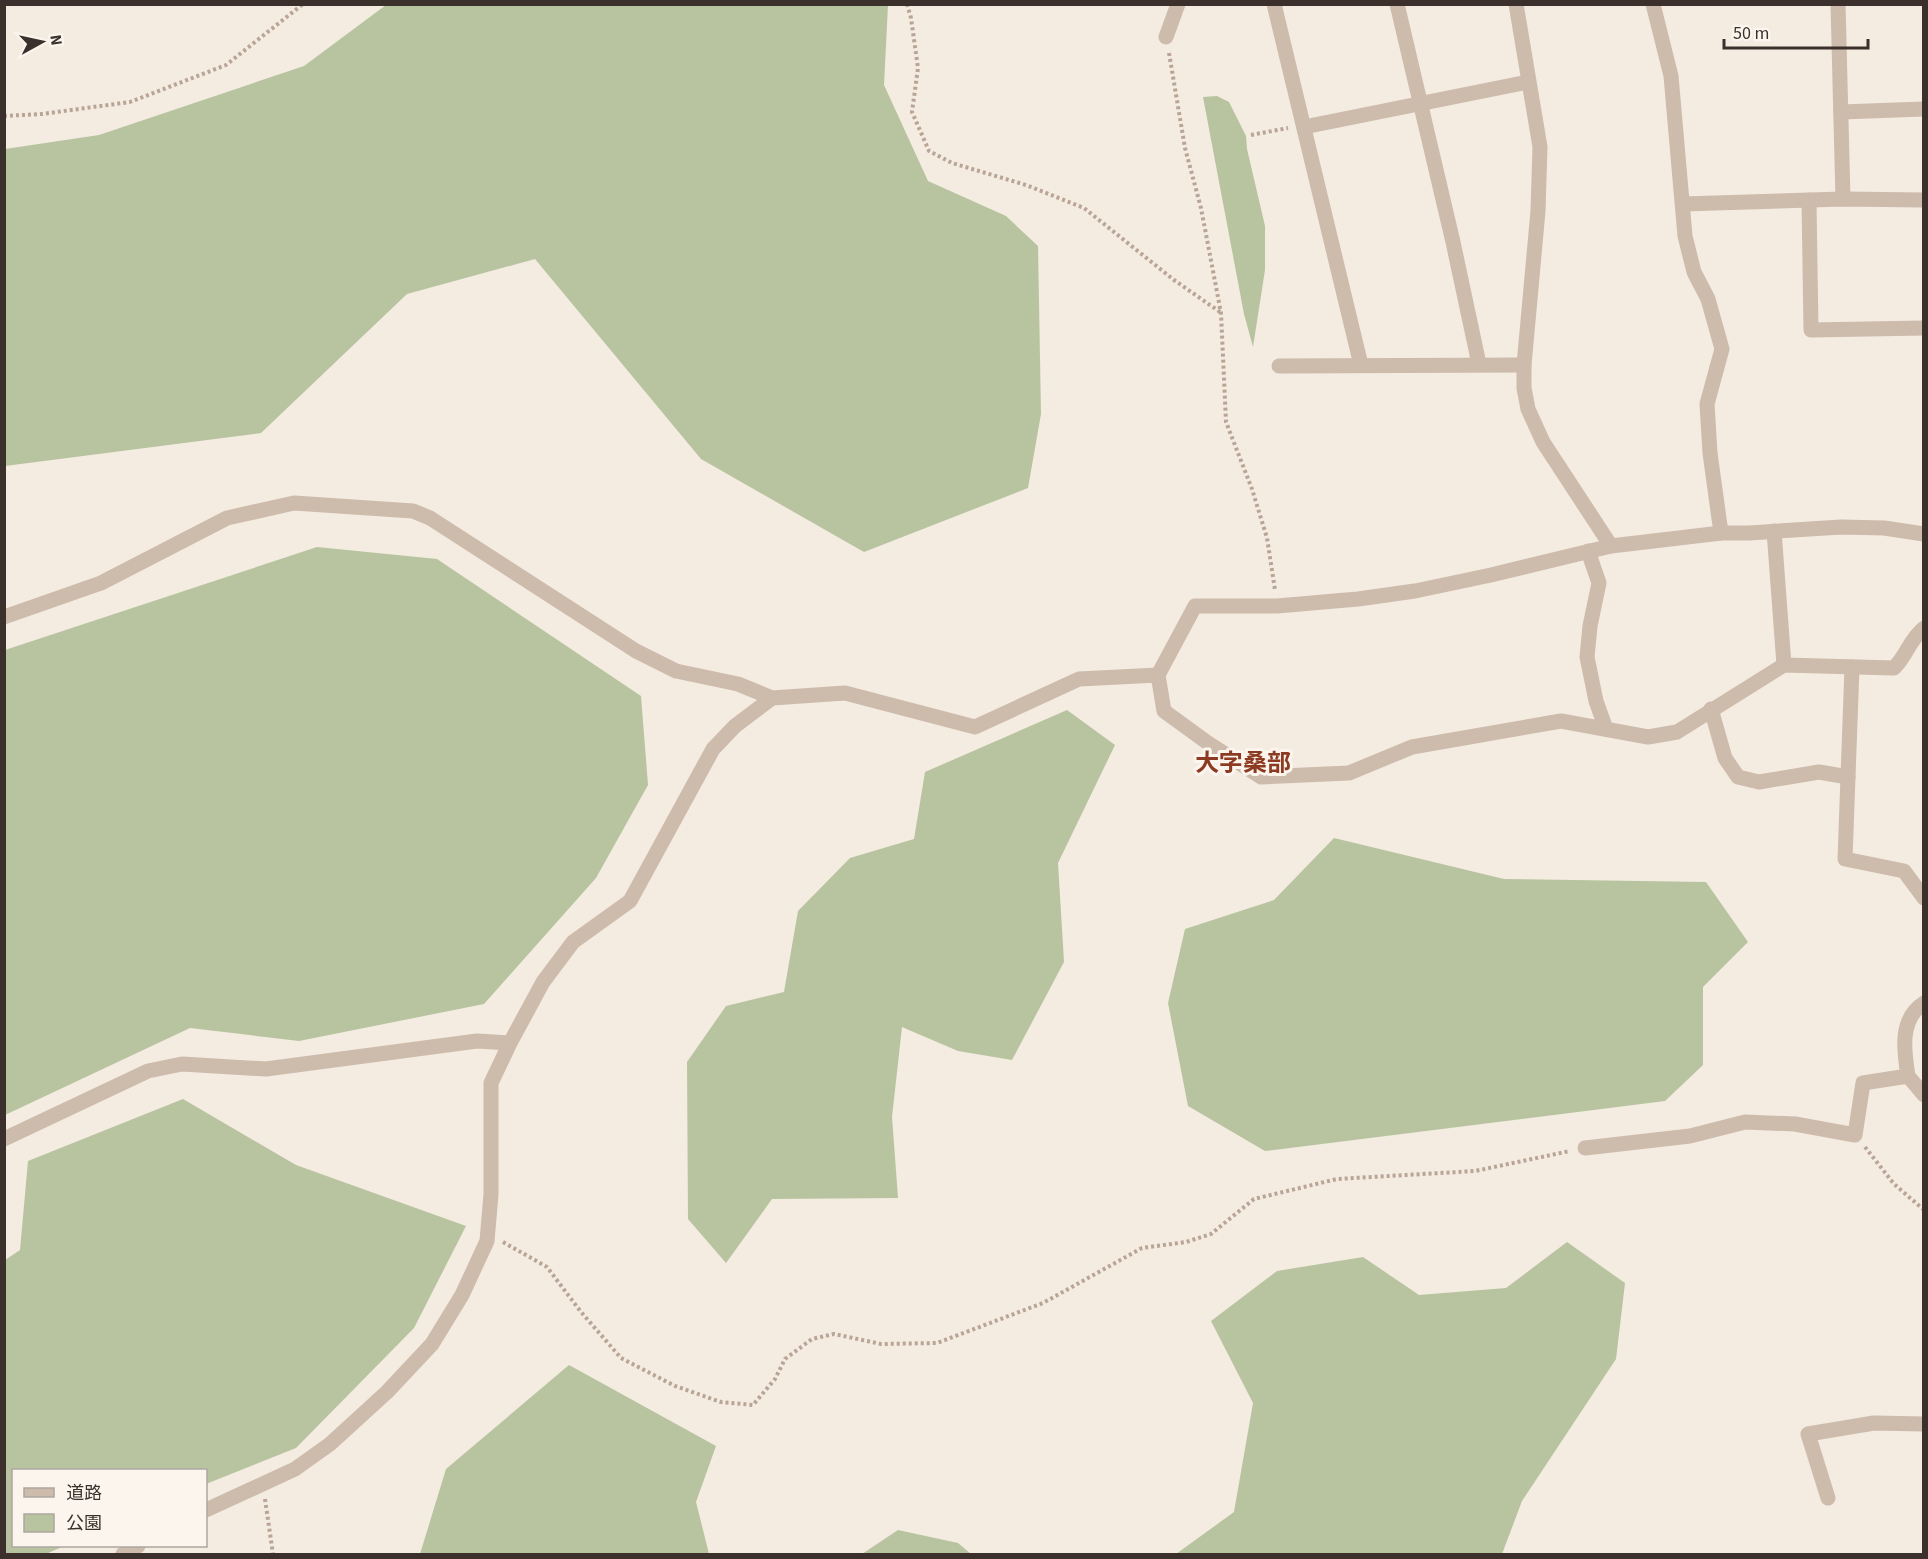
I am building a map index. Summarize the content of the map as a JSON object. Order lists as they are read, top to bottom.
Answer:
{
  "districts": ["大字桑部"],
  "legend": ["道路", "公園"],
  "scale_bar": "50 m",
  "north": "right"
}
